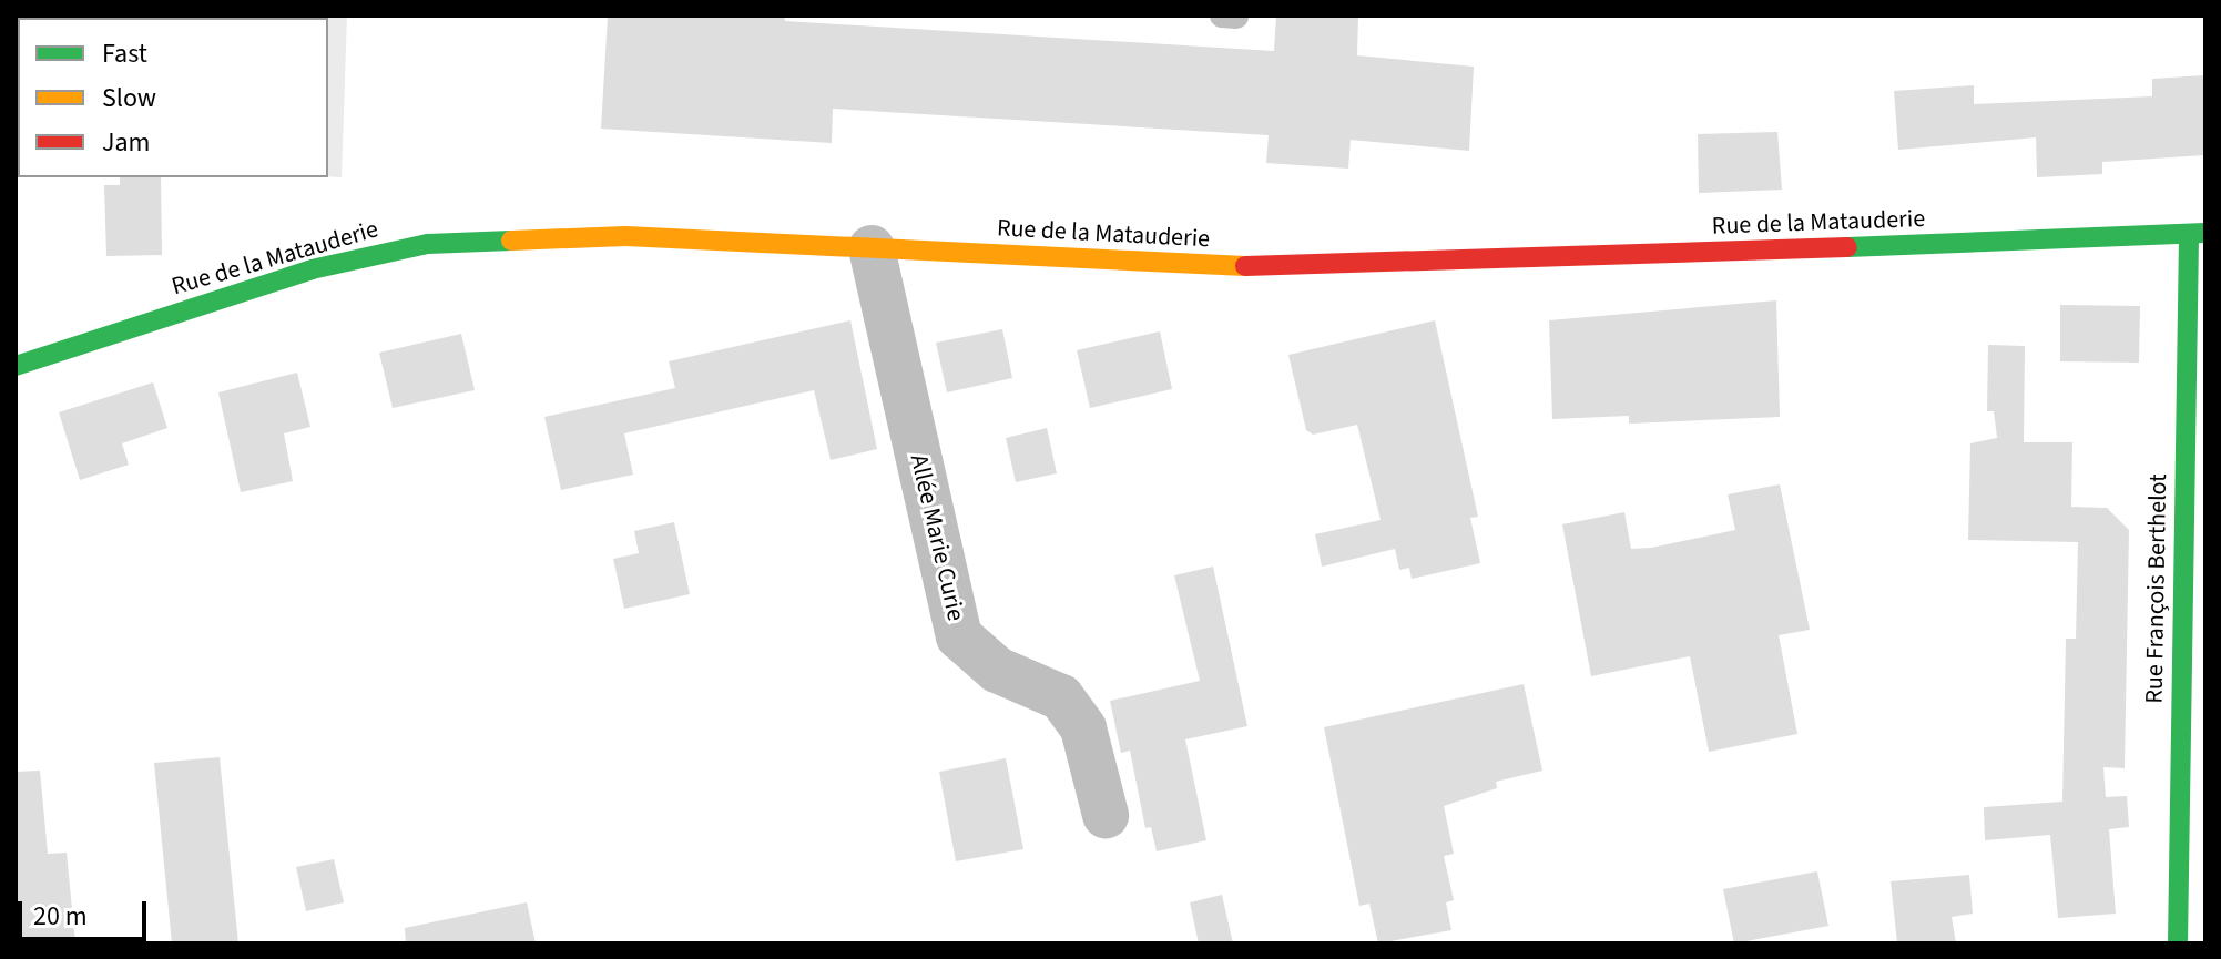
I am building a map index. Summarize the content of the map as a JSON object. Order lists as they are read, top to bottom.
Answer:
{
  "streets": {
    "street": ["Rue de la Matauderie", "Allée Marie Curie", "Rue François Berthelot"]
  },
  "crossings": [
    ["Rue de la Matauderie", "Allée Marie Curie"],
    ["Rue de la Matauderie", "Rue François Berthelot"]
  ],
  "legend": ["Fast", "Slow", "Jam"],
  "scale_bar": "20 m"
}
